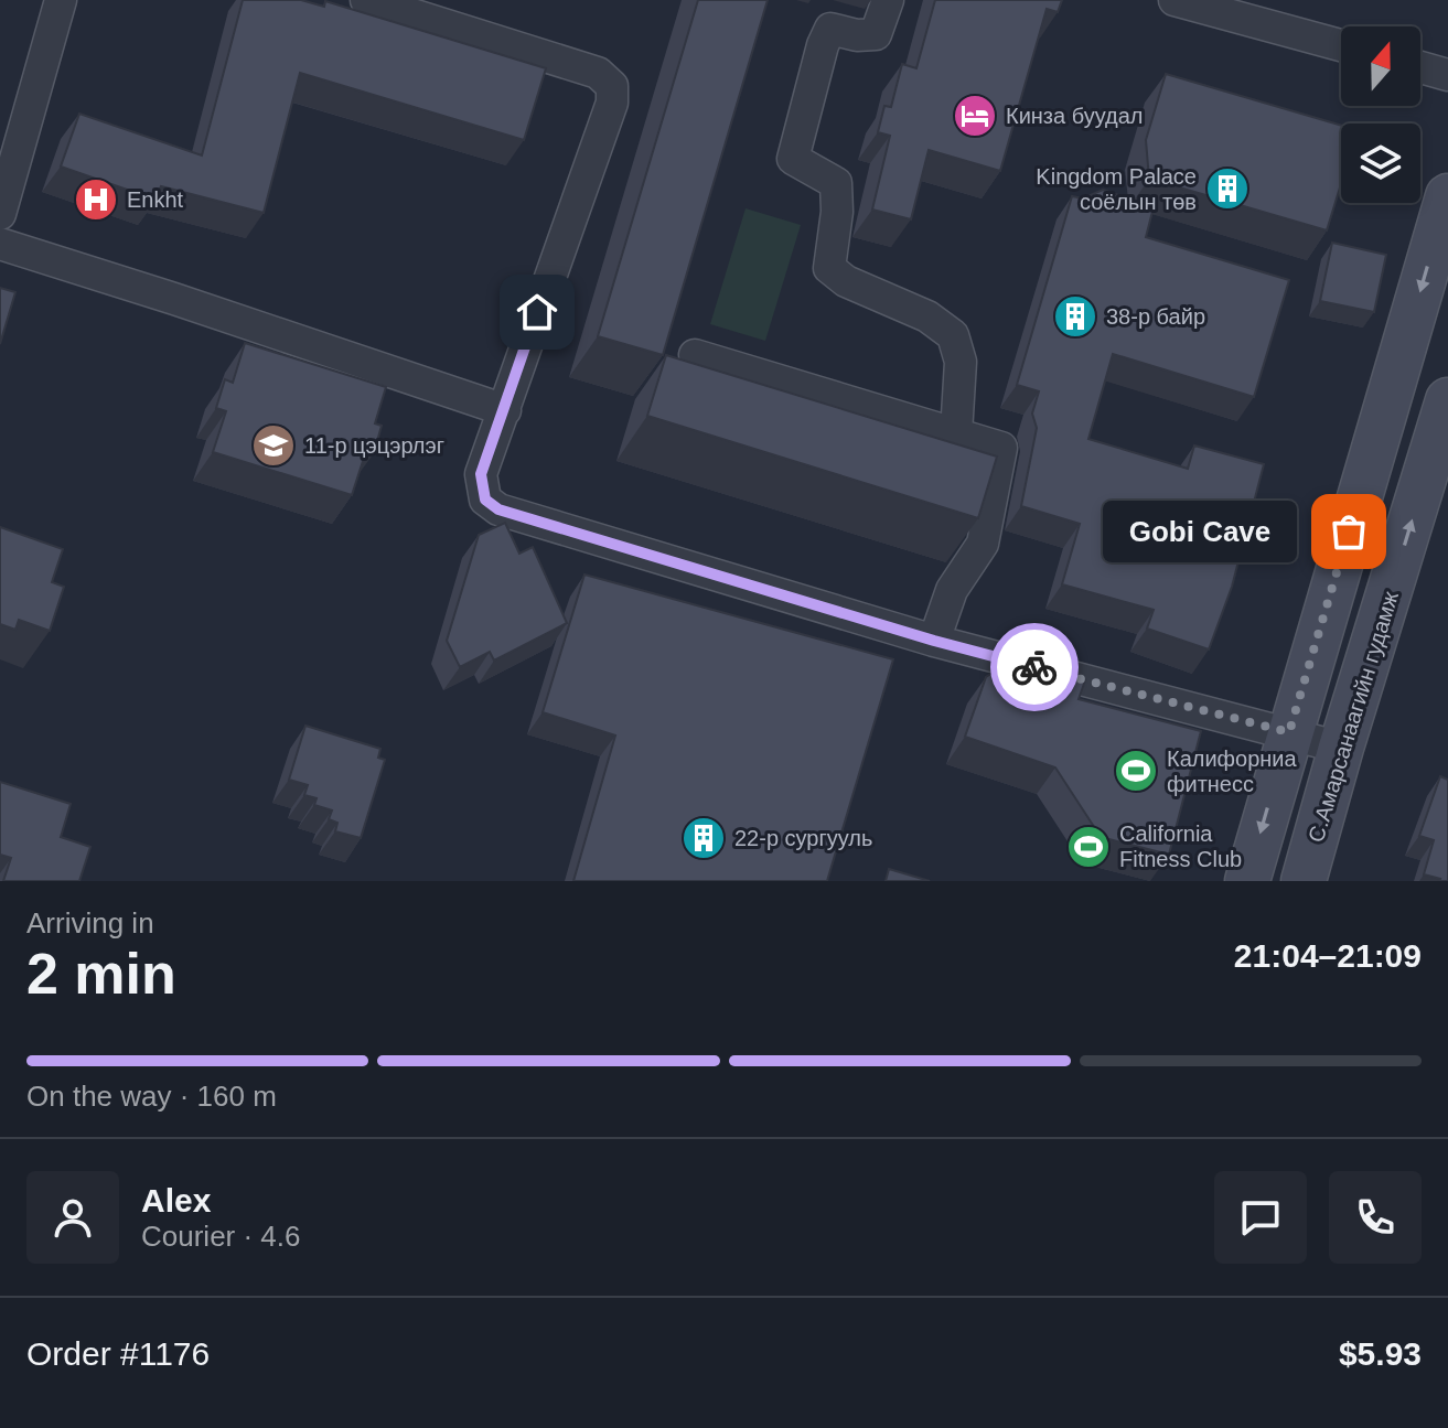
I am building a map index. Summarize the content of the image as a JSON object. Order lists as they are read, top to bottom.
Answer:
{
  "streets": {
    "main road": ["С.Амарсанаагийн гудамж"]
  },
  "places": {
    "hotel": ["Кинза буудал"],
    "building": ["Kingdom Palace соёлын төв", "38-р байр", "22-р сургууль"],
    "hospital": ["Enkht"],
    "school or university": ["11-р цэцэрлэг"],
    "other": ["Gobi Cave"],
    "sports": ["Калифорниа фитнесс", "California Fitness Club"]
  },
  "north": "top",
  "page": {
    "bubble": "Gobi Cave",
    "heading": ["2 min", "Arriving in", "21:04–21:09"],
    "panel": [
      "Alex",
      "Courier · 4.6",
      "Order #1176",
      "$5.93"
    ],
    "bar": "On the way · 160 m"
  }
}
